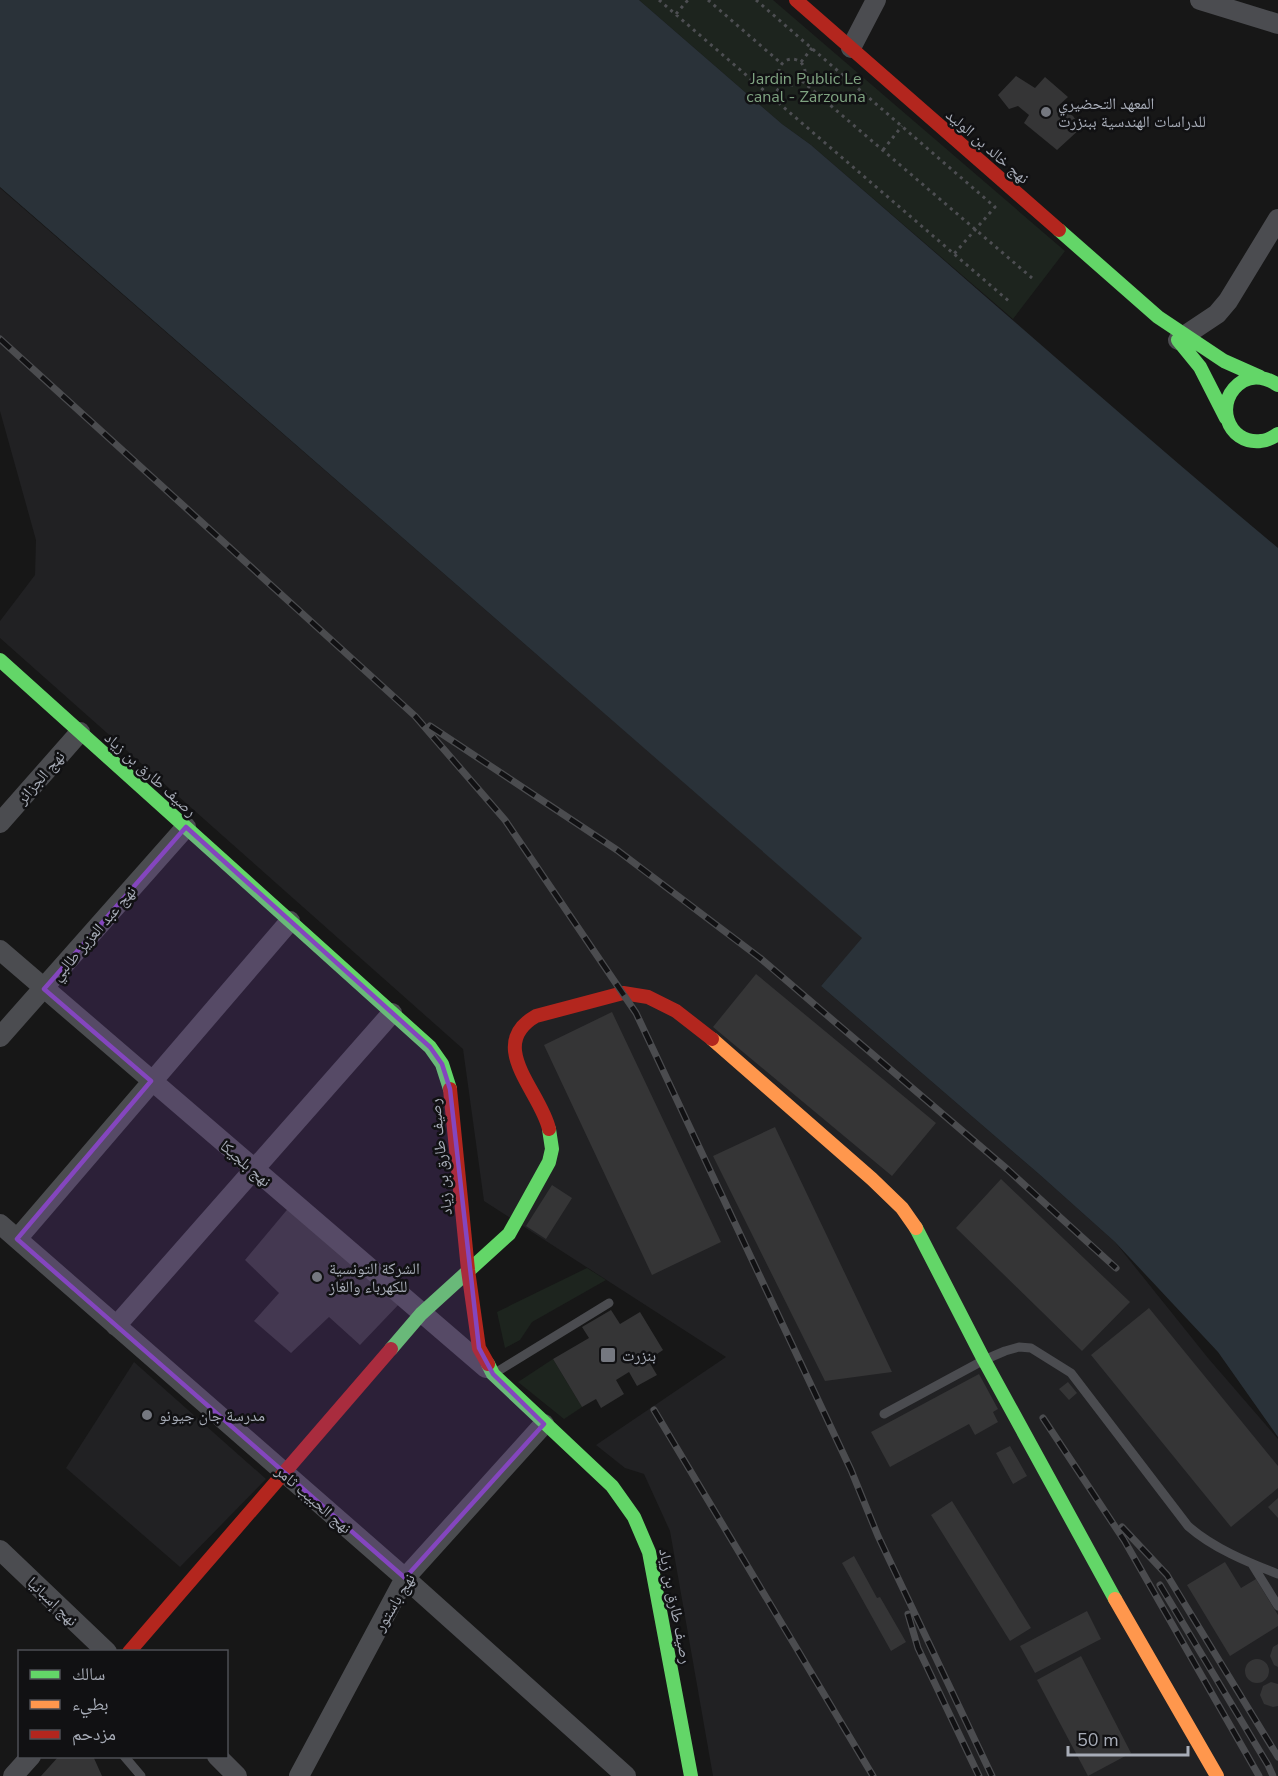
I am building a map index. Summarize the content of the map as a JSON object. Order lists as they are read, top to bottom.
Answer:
{
  "streets": {
    "street": [
      "نهج خالد بن الوليد",
      "رصيف طارق بن زياد",
      "نهج الجزائر",
      "نهج عبد العزيز طالبي",
      "نهج بلجيكا",
      "نهج الحبيب ثامر",
      "نهج إسبانيا",
      "نهج باستور"
    ]
  },
  "crossings": [
    ["رصيف طارق بن زياد", "نهج الجزائر"],
    ["رصيف طارق بن زياد", "نهج عبد العزيز طالبي"],
    ["رصيف طارق بن زياد", "نهج بلجيكا"],
    ["رصيف طارق بن زياد", "نهج باستور"],
    ["نهج عبد العزيز طالبي", "نهج بلجيكا"],
    ["نهج الحبيب ثامر", "نهج باستور"]
  ],
  "parks": ["Jardin Public Le canal - Zarzouna"],
  "places": {
    "other": ["المعهد التحضيري للدراسات الهندسية ببنزرت", "الشركة التونسية للكهرباء والغاز", "مدرسة جان جيونو"],
    "transit": ["بنزرت"]
  },
  "legend": ["سالك", "بطيء", "مزدحم"],
  "scale_bar": "50 m"
}
